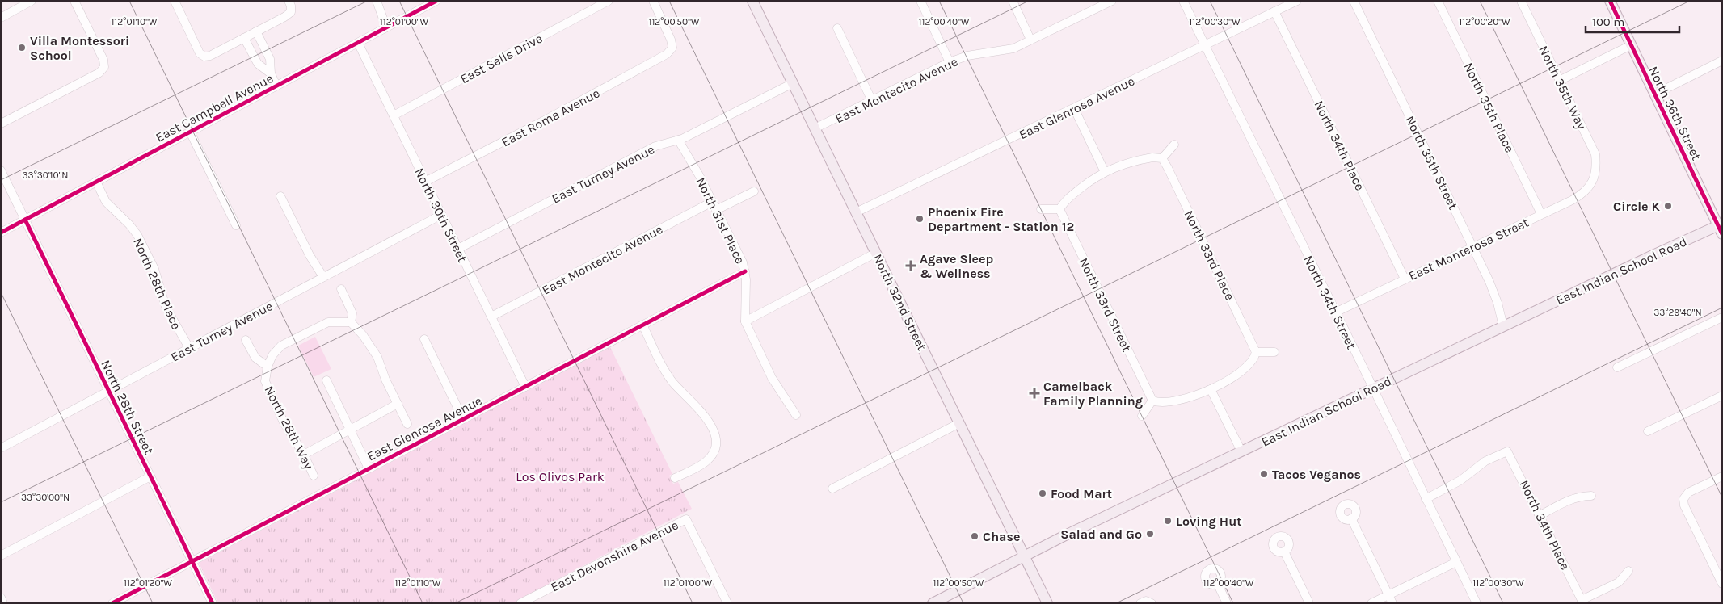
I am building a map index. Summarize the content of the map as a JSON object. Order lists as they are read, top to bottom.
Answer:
{
  "streets": {
    "main road": ["North 36th Street", "East Indian School Road", "North 32nd Street"],
    "street": [
      "East Sells Drive",
      "North 35th Way",
      "East Montecito Avenue",
      "East Campbell Avenue",
      "East Glenrosa Avenue",
      "North 35th Place",
      "East Roma Avenue",
      "North 34th Place",
      "North 35th Street",
      "East Turney Avenue",
      "North 30th Street",
      "North 31st Place",
      "East Monterosa Street",
      "North 33rd Place",
      "North 28th Place",
      "North 34th Street",
      "North 33rd Street",
      "North 28th Street",
      "North 28th Way",
      "East Devonshire Avenue"
    ]
  },
  "crossings": [
    ["East Sells Drive", "North 30th Street"],
    ["North 35th Way", "East Monterosa Street"],
    ["East Montecito Avenue", "North 30th Street"],
    ["East Montecito Avenue", "North 31st Place"],
    ["East Montecito Avenue", "North 32nd Street"],
    ["East Campbell Avenue", "North 30th Street"],
    ["East Campbell Avenue", "North 28th Place"],
    ["East Campbell Avenue", "North 28th Street"],
    ["East Glenrosa Avenue", "North 34th Place"],
    ["East Glenrosa Avenue", "North 30th Street"],
    ["East Glenrosa Avenue", "North 31st Place"],
    ["East Glenrosa Avenue", "North 32nd Street"],
    ["East Glenrosa Avenue", "North 34th Street"],
    ["East Glenrosa Avenue", "North 28th Street"],
    ["North 35th Place", "East Monterosa Street"],
    ["North 36th Street", "East Indian School Road"],
    ["East Roma Avenue", "North 30th Street"],
    ["North 34th Place", "East Monterosa Street"],
    ["North 34th Place", "North 34th Street"],
    ["North 35th Street", "East Monterosa Street"],
    ["North 35th Street", "East Indian School Road"],
    ["East Turney Avenue", "North 30th Street"],
    ["East Turney Avenue", "North 31st Place"],
    ["East Turney Avenue", "North 28th Place"],
    ["East Turney Avenue", "North 32nd Street"],
    ["East Turney Avenue", "North 28th Street"],
    ["East Monterosa Street", "North 34th Street"],
    ["East Indian School Road", "North 32nd Street"],
    ["East Indian School Road", "North 34th Street"]
  ],
  "parks": ["Los Olivos Park"],
  "places": {
    "other": [
      "Villa Montessori School",
      "Circle K",
      "Phoenix Fire Department - Station 12",
      "Tacos Veganos",
      "Food Mart",
      "Loving Hut",
      "Salad and Go",
      "Chase"
    ],
    "health": ["Agave Sleep & Wellness", "Camelback Family Planning"]
  },
  "scale_bar": "100 m",
  "coordinates": [
    "112°01'10\"W",
    "112°01'00\"W",
    "112°00'50\"W",
    "112°00'40\"W",
    "112°00'30\"W",
    "112°00'20\"W",
    "33°30'10\"N",
    "33°29'40\"N",
    "33°30'00\"N",
    "112°01'20\"W"
  ]
}
